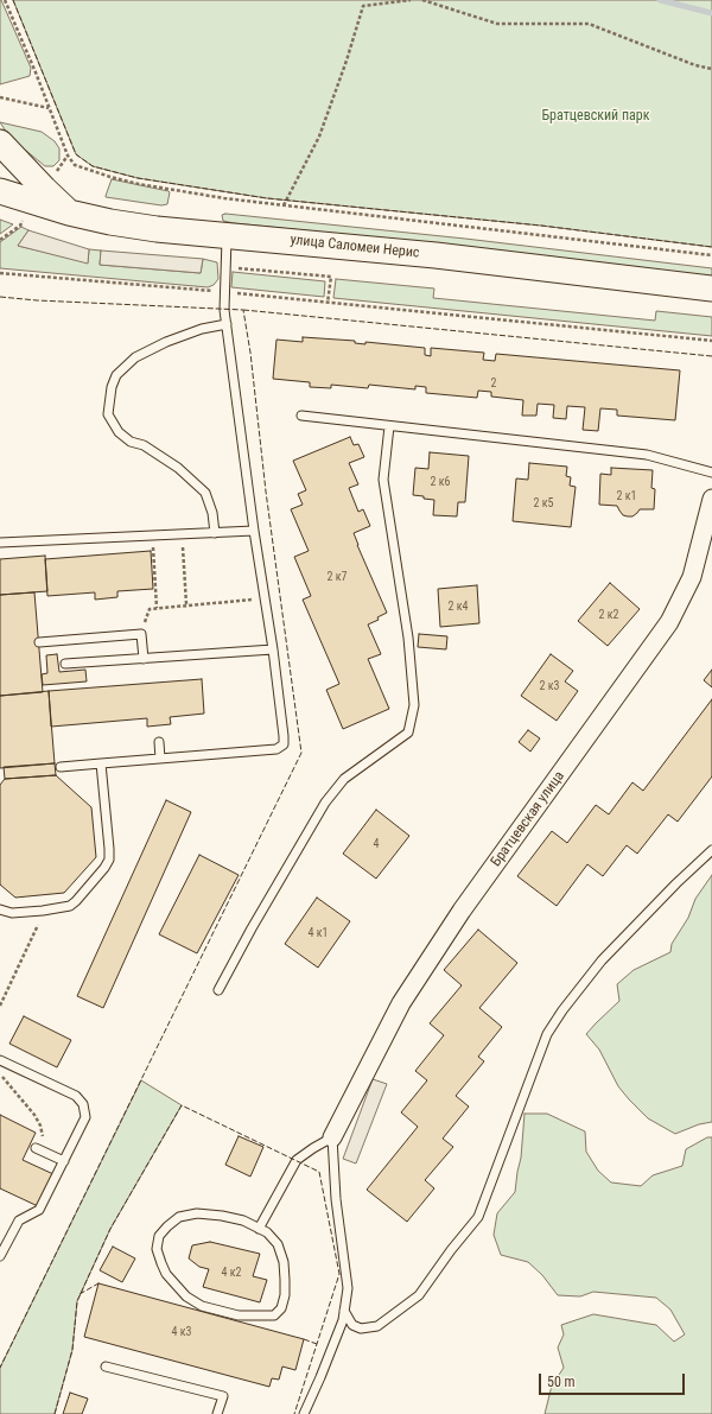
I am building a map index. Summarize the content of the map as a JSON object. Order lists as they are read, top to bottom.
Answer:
{
  "streets": {
    "main road": ["улица Саломеи Нерис"],
    "street": ["Братцевская улица"]
  },
  "parks": ["Братцевский парк"],
  "house_numbers": [
    "2",
    "2 к6",
    "2 к1",
    "2 к5",
    "2 к7",
    "2 к4",
    "2 к2",
    "2 к3",
    "4",
    "4 к1",
    "4 к2",
    "4 к3"
  ],
  "scale_bar": "50 m"
}
